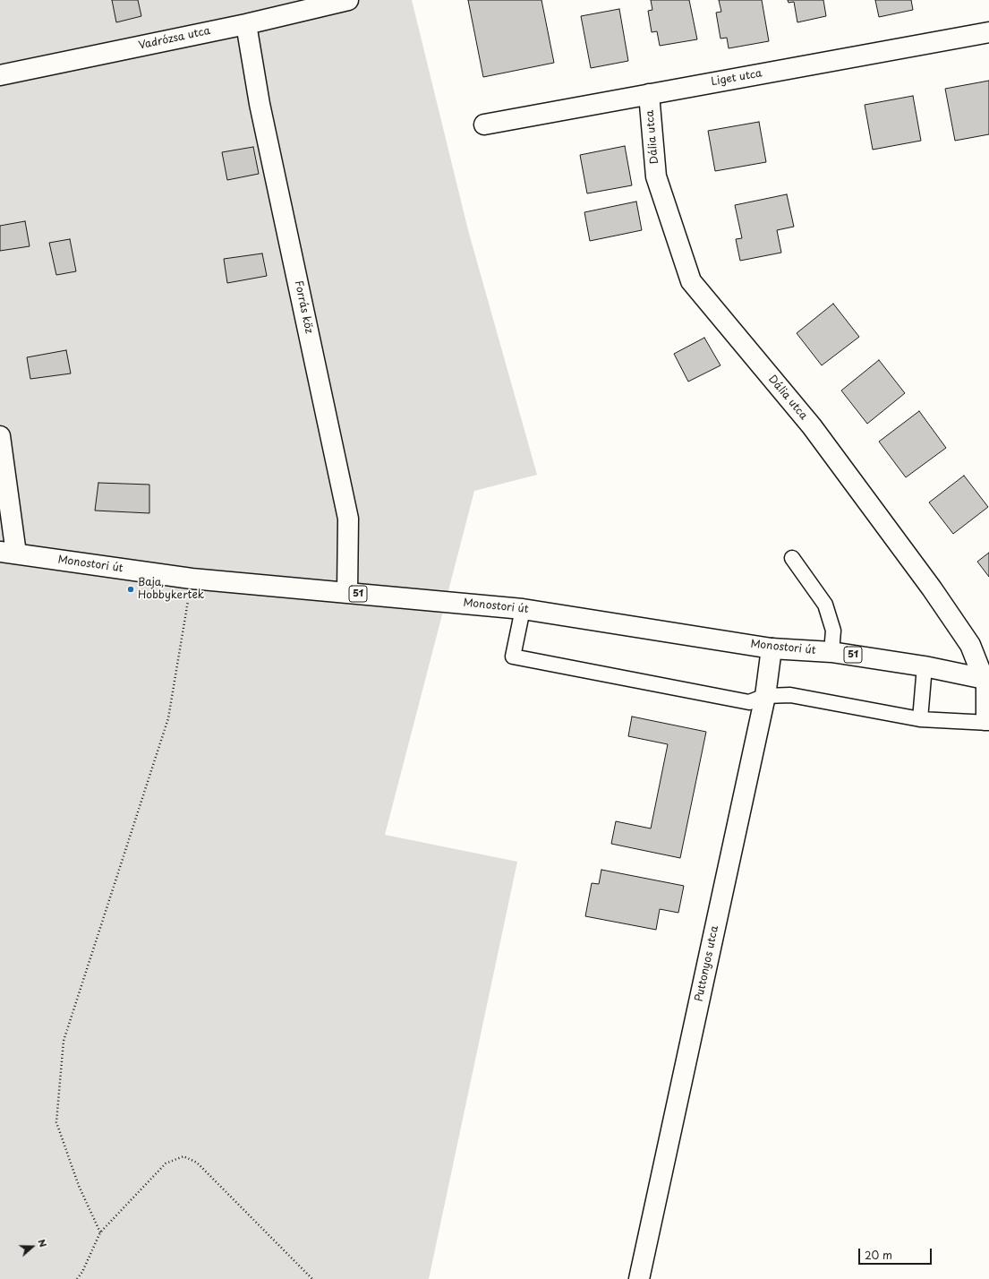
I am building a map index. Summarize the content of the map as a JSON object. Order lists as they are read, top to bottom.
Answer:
{
  "streets": {
    "street": [
      "Vadrózsa utca",
      "Liget utca",
      "Dália utca",
      "Forrás köz",
      "Monostori út",
      "51",
      "Puttonyos utca"
    ]
  },
  "crossings": [
    ["Vadrózsa utca", "Forrás köz"],
    ["Liget utca", "Dália utca"],
    ["Dália utca", "Monostori út"],
    ["Forrás köz", "Monostori út"],
    ["Monostori út", "Puttonyos utca"]
  ],
  "places": ["Baja, Hobbykertek"],
  "scale_bar": "20 m",
  "north": "right"
}
